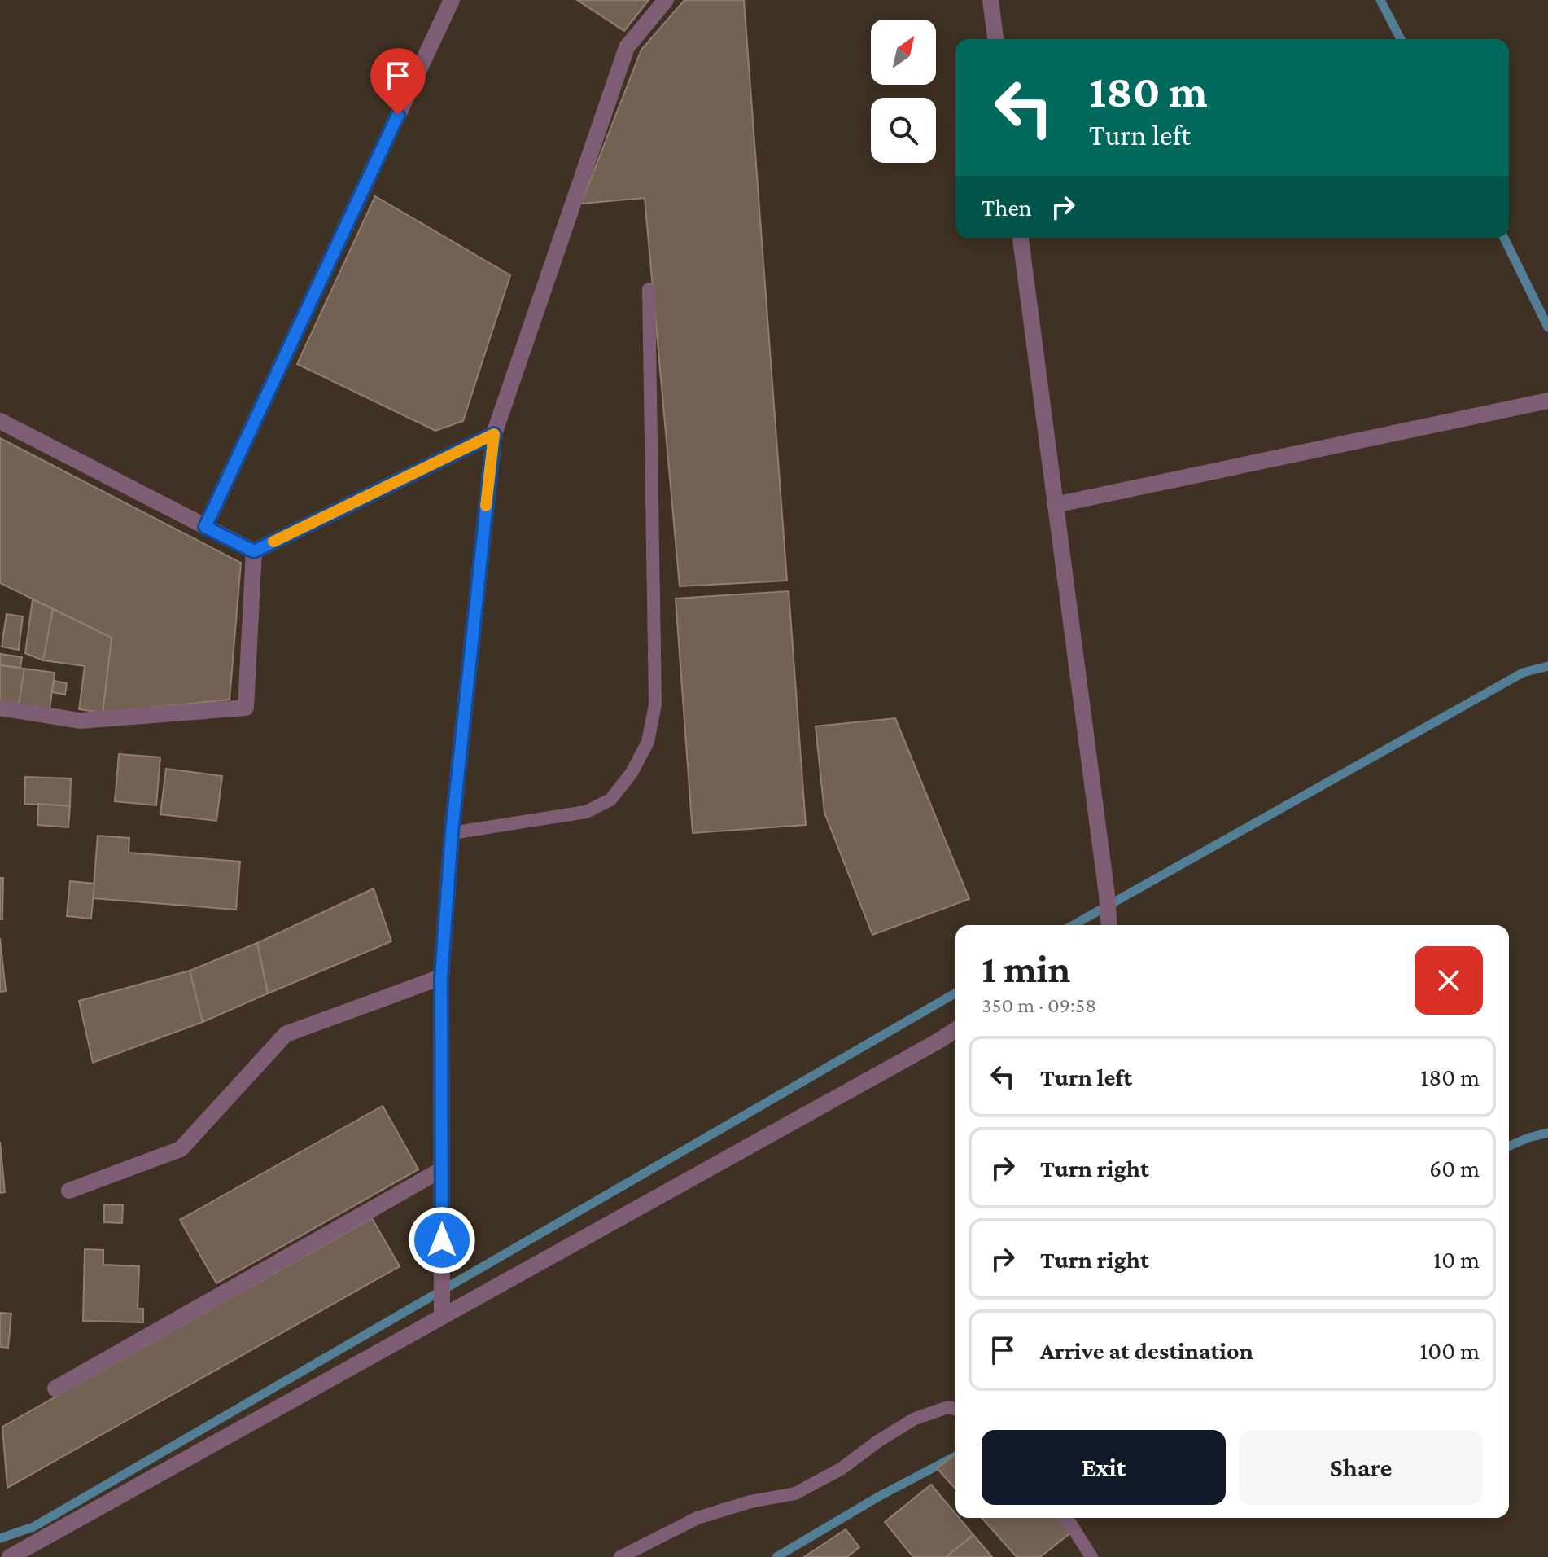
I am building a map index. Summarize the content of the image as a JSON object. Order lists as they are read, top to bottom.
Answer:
{
  "north": "top right",
  "page": {
    "turn": ["180 m", "Turn left"],
    "then": "Then",
    "heading": ["1 min", "350 m · 09:58"],
    "list": [
      {
        "name": "Turn left",
        "value": "180 m"
      },
      {
        "name": "Turn right",
        "value": "60 m"
      },
      {
        "name": "Turn right",
        "value": "10 m"
      },
      {
        "name": "Arrive at destination",
        "value": "100 m"
      }
    ],
    "buttons": ["Exit", "Share"]
  }
}
